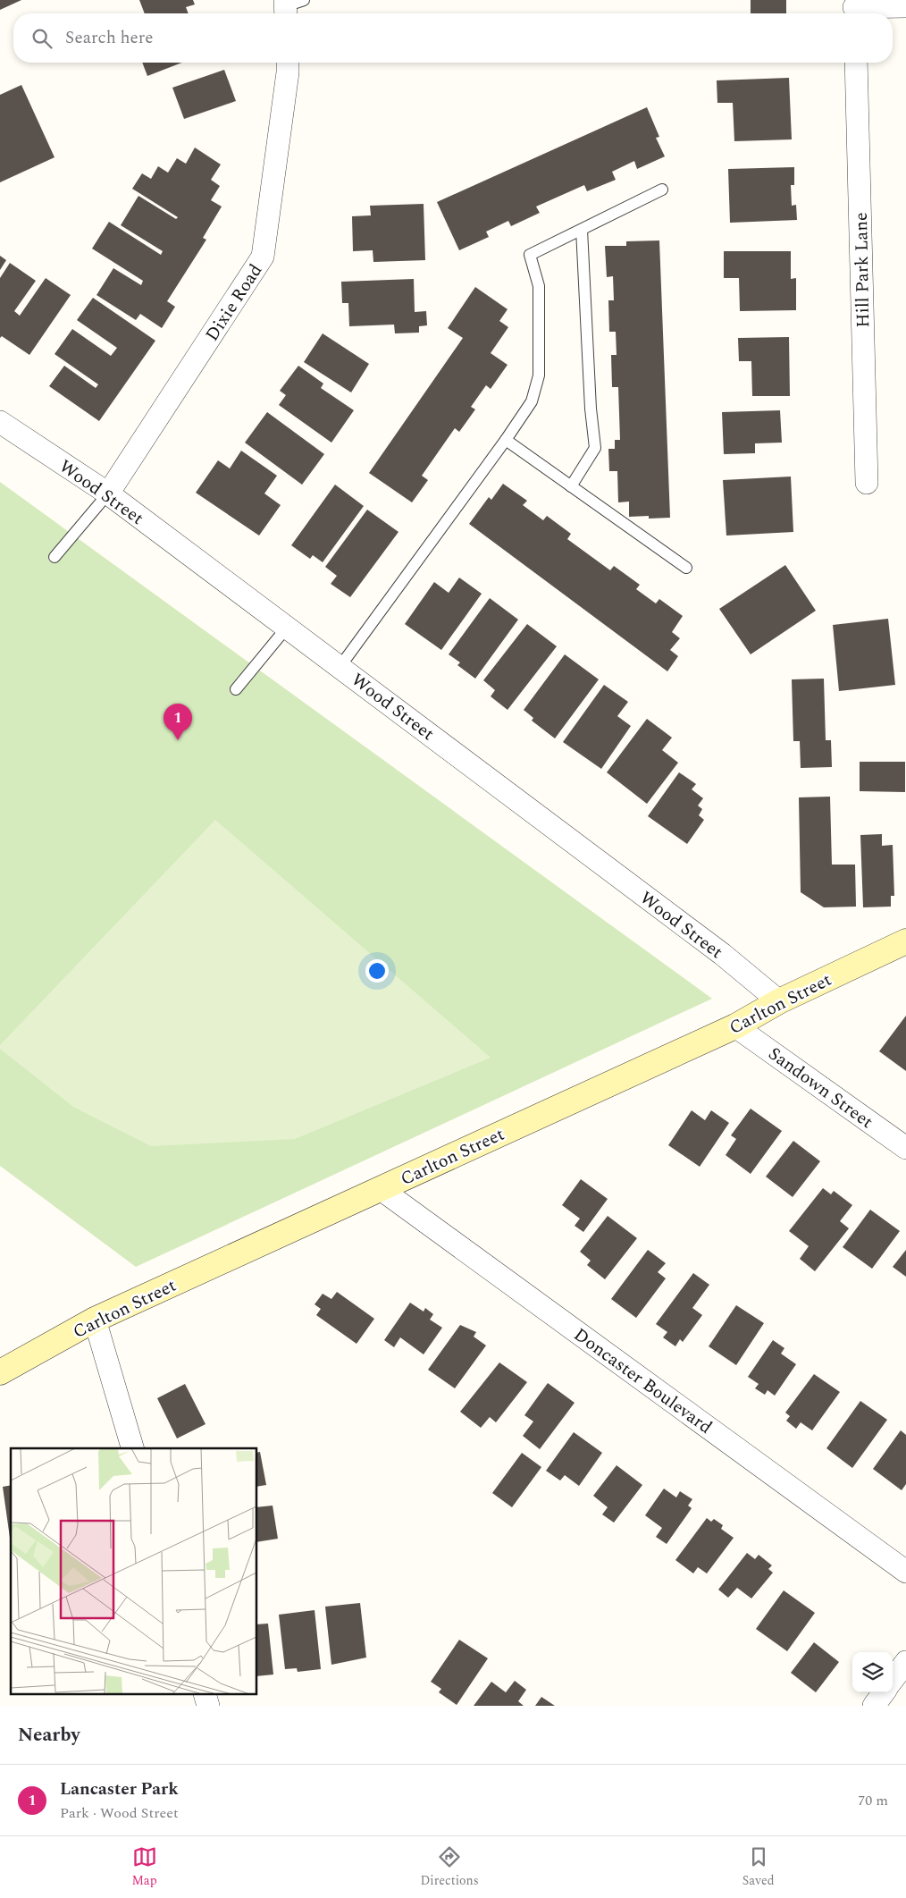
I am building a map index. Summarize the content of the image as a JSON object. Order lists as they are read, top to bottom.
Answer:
{
  "streets": {
    "main road": ["Carlton Street"],
    "street": [
      "Hill Park Lane",
      "Dixie Road",
      "Wood Street",
      "Sandown Street",
      "Doncaster Boulevard"
    ]
  },
  "crossings": [
    ["Dixie Road", "Wood Street"],
    ["Wood Street", "Carlton Street"],
    ["Carlton Street", "Sandown Street"],
    ["Carlton Street", "Doncaster Boulevard"]
  ],
  "page": {
    "search": "Search here",
    "pins": "1",
    "heading": "Nearby",
    "list": [
      {
        "mark": "1",
        "name": "Lancaster Park",
        "note": "Park · Wood Street",
        "value": "70 m"
      }
    ],
    "nav": ["Map", "Directions", "Saved"]
  }
}
